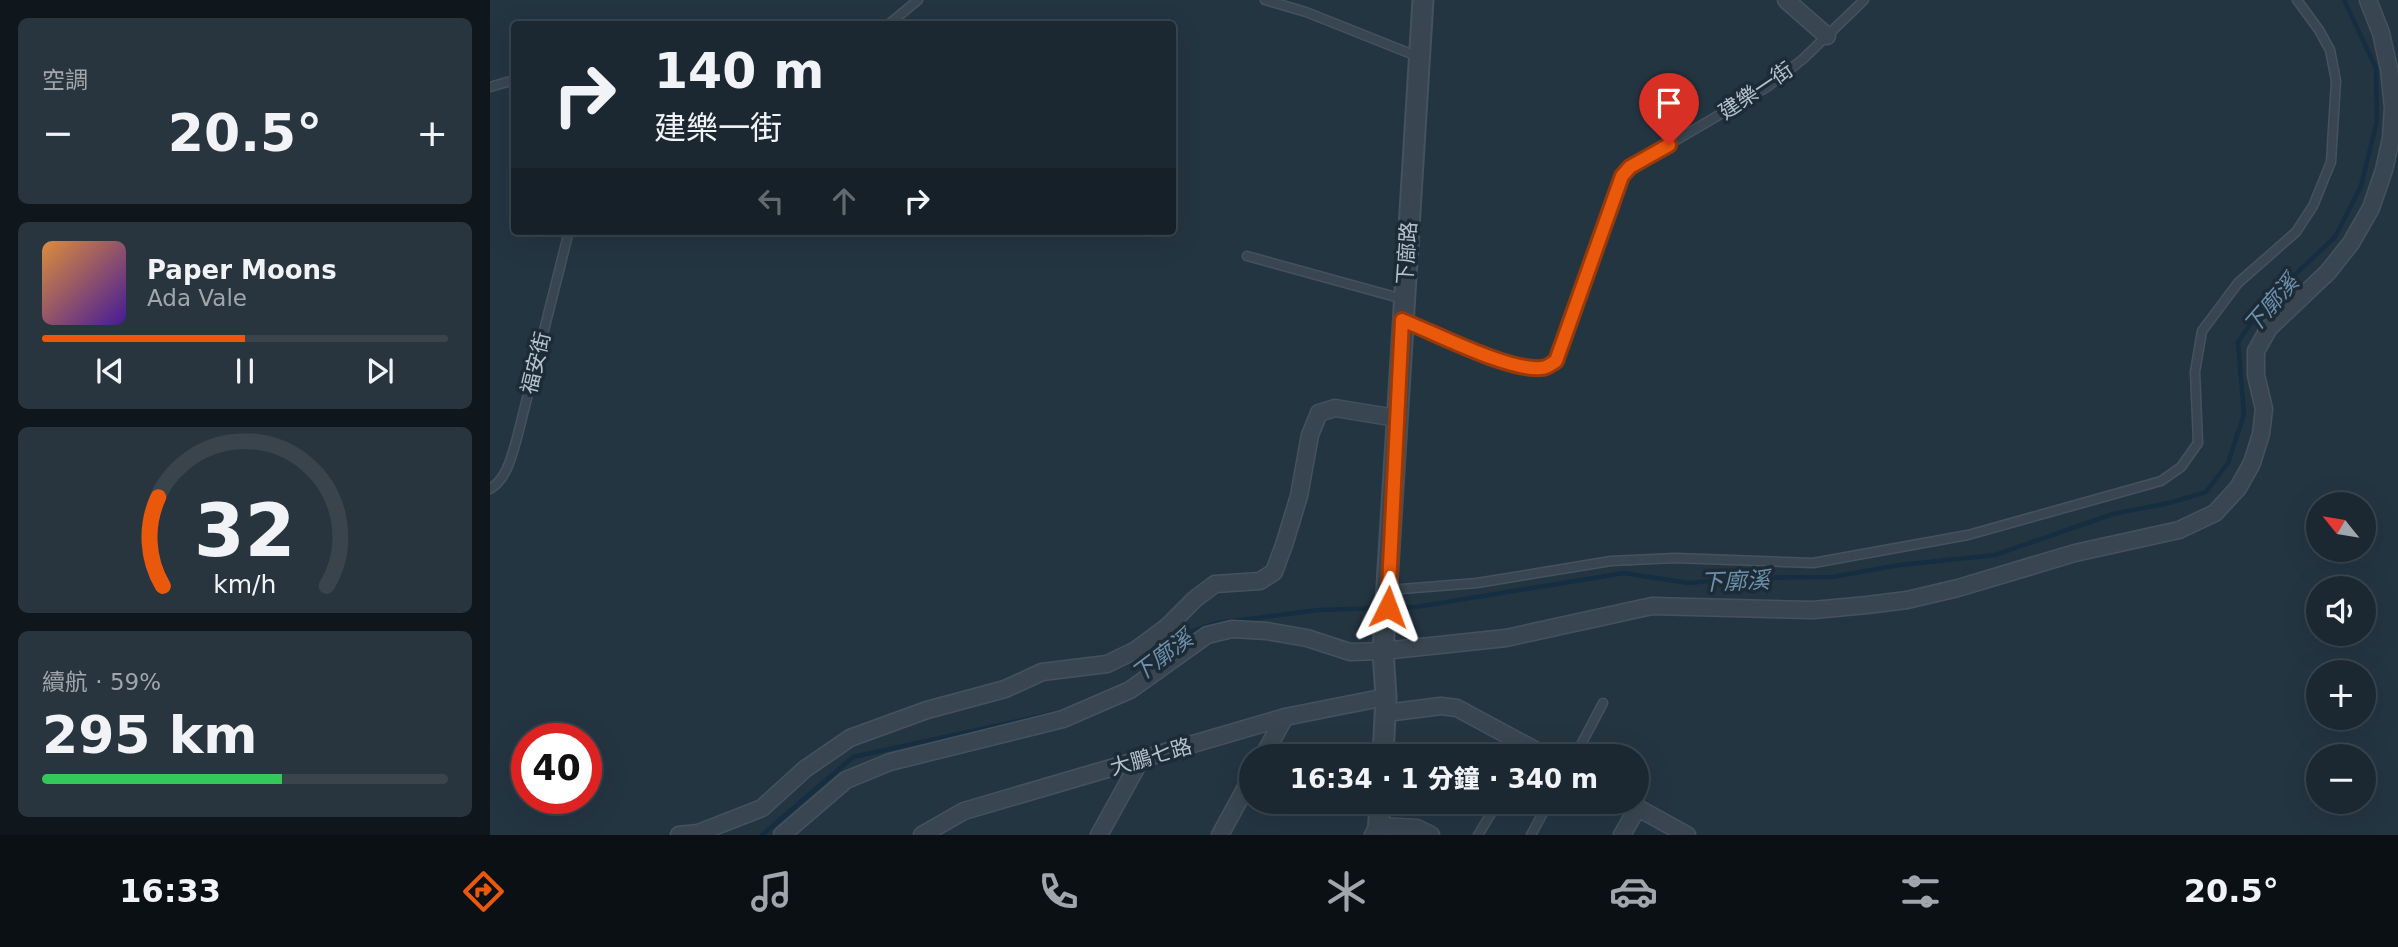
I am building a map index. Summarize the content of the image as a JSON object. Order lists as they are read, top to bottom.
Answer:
{
  "streets": {
    "street": ["下廍路", "大鵬七路"],
    "lane": ["建樂一街", "福安街"]
  },
  "crossings": [
    ["建樂一街", "下廍路"],
    ["下廍路", "大鵬七路"]
  ],
  "water": ["下廓溪"],
  "north": "top left",
  "page": {
    "tile": [
      "空調",
      ["續航 · 59%", "295 km"]
    ],
    "turn": ["140 m", "建樂一街"],
    "heat": ["−", "20.5°", "+"],
    "song": ["Paper Moons", "Ada Vale"],
    "map_buttons": ["+", "−"],
    "limit": "40",
    "trip": "16:34 · 1 分鐘 · 340 m",
    "tabs": ["16:33", "20.5°"],
    "gauge": ["32", "km/h"]
  }
}
